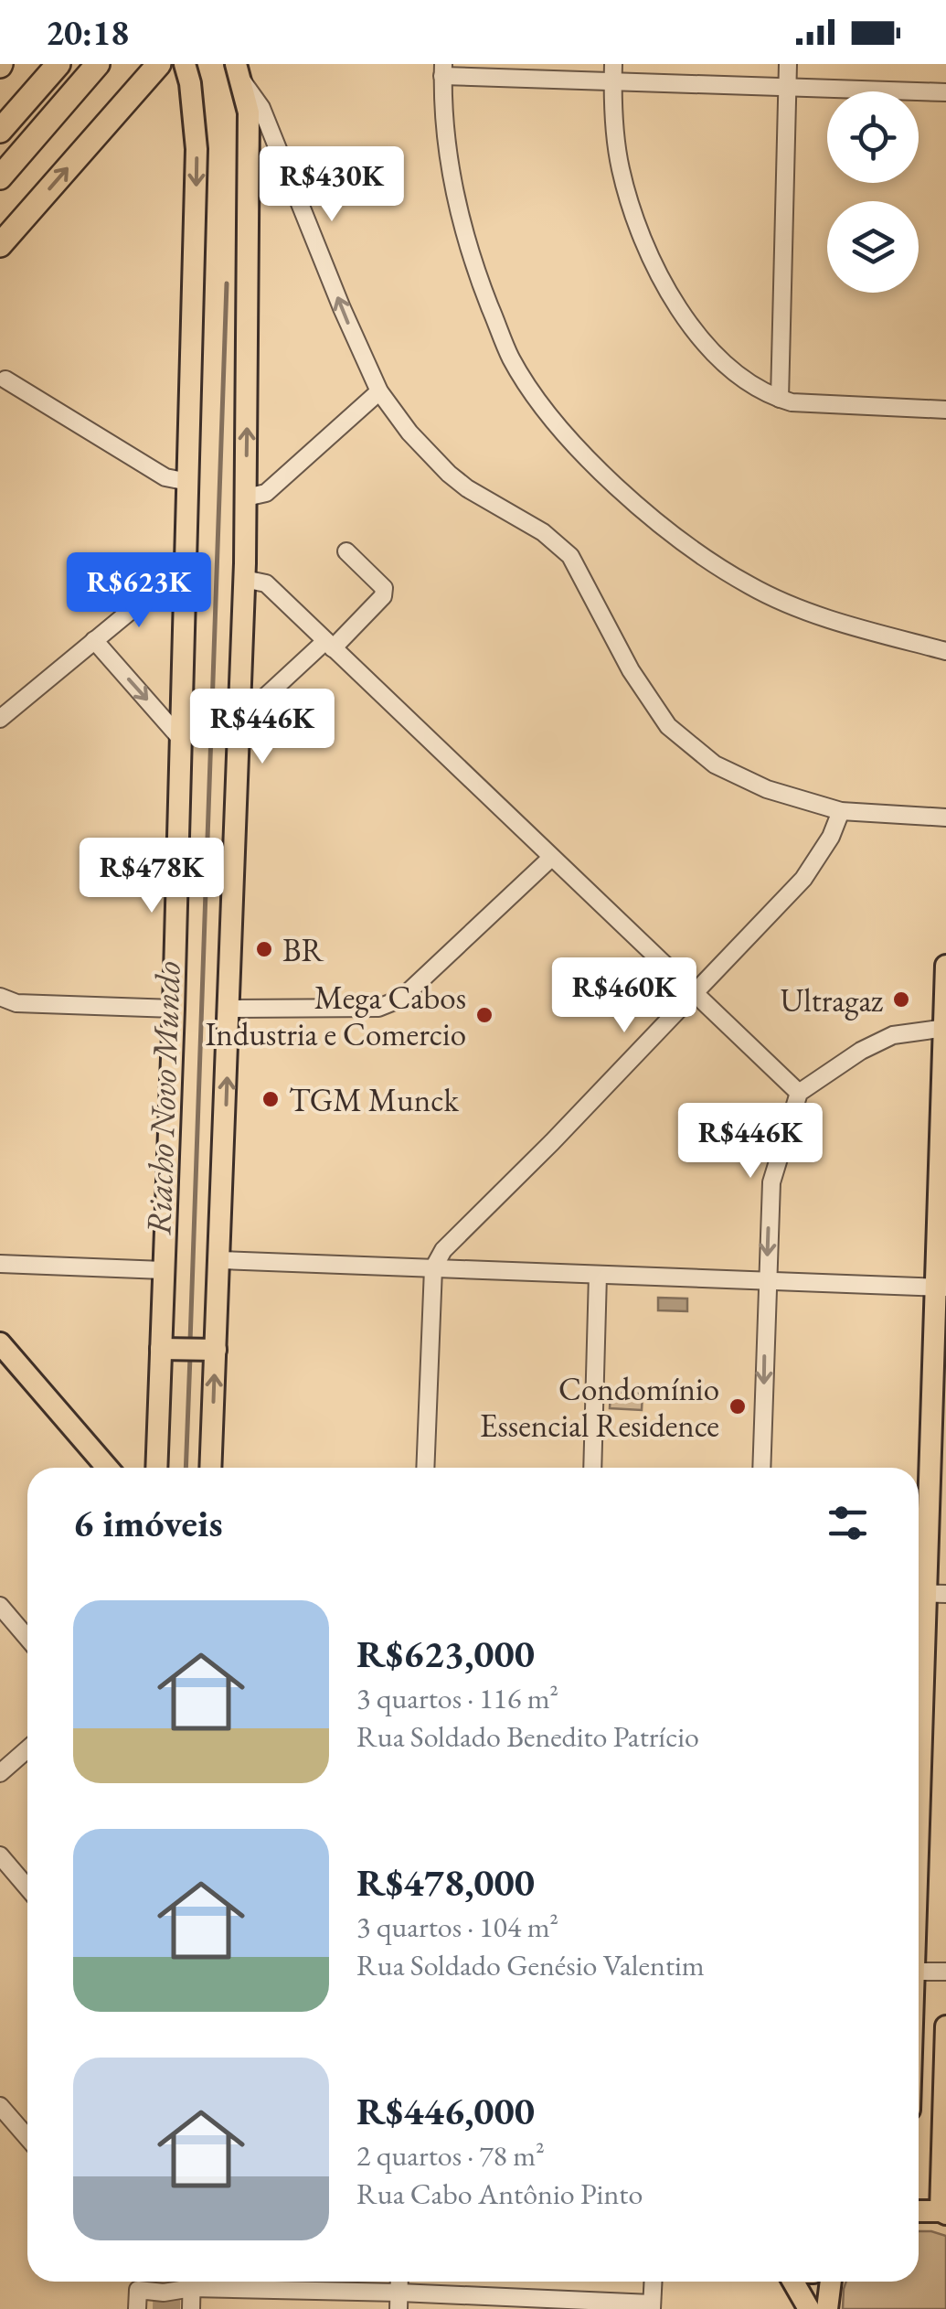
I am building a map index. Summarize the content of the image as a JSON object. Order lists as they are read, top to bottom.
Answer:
{
  "water": ["Riacho Novo Mundo"],
  "places": [
    "BR",
    "Ultragaz",
    "Mega Cabos Industria e Comercio",
    "TGM Munck",
    "Condomínio Essencial Residence"
  ],
  "page": {
    "status": "20:18",
    "price": [
      "R$430K",
      "R$623K",
      "R$446K",
      "R$478K",
      "R$460K",
      "R$446K"
    ],
    "heading": "6 imóveis",
    "list": [
      {
        "name": "R$623,000",
        "note": "3 quartos · 116 m² · Rua Soldado Benedito Patrício"
      },
      {
        "name": "R$478,000",
        "note": "3 quartos · 104 m² · Rua Soldado Genésio Valentim"
      },
      {
        "name": "R$446,000",
        "note": "2 quartos · 78 m² · Rua Cabo Antônio Pinto"
      }
    ]
  }
}
